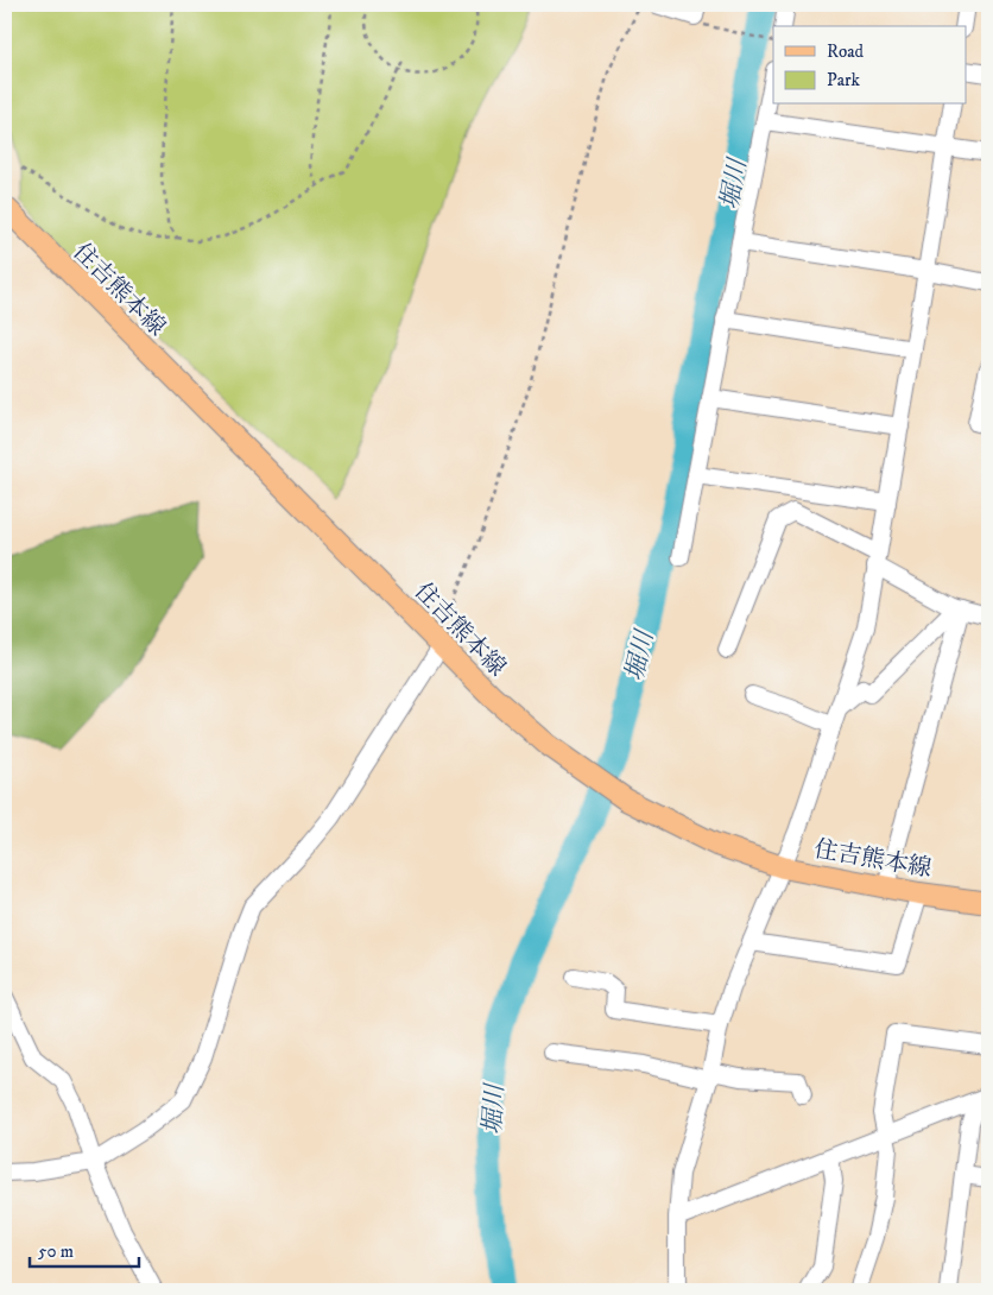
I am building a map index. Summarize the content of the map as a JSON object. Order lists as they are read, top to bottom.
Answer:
{
  "streets": {
    "main road": ["住吉熊本線"]
  },
  "water": ["堀川"],
  "legend": ["Road", "Park"],
  "scale_bar": "50 m"
}
